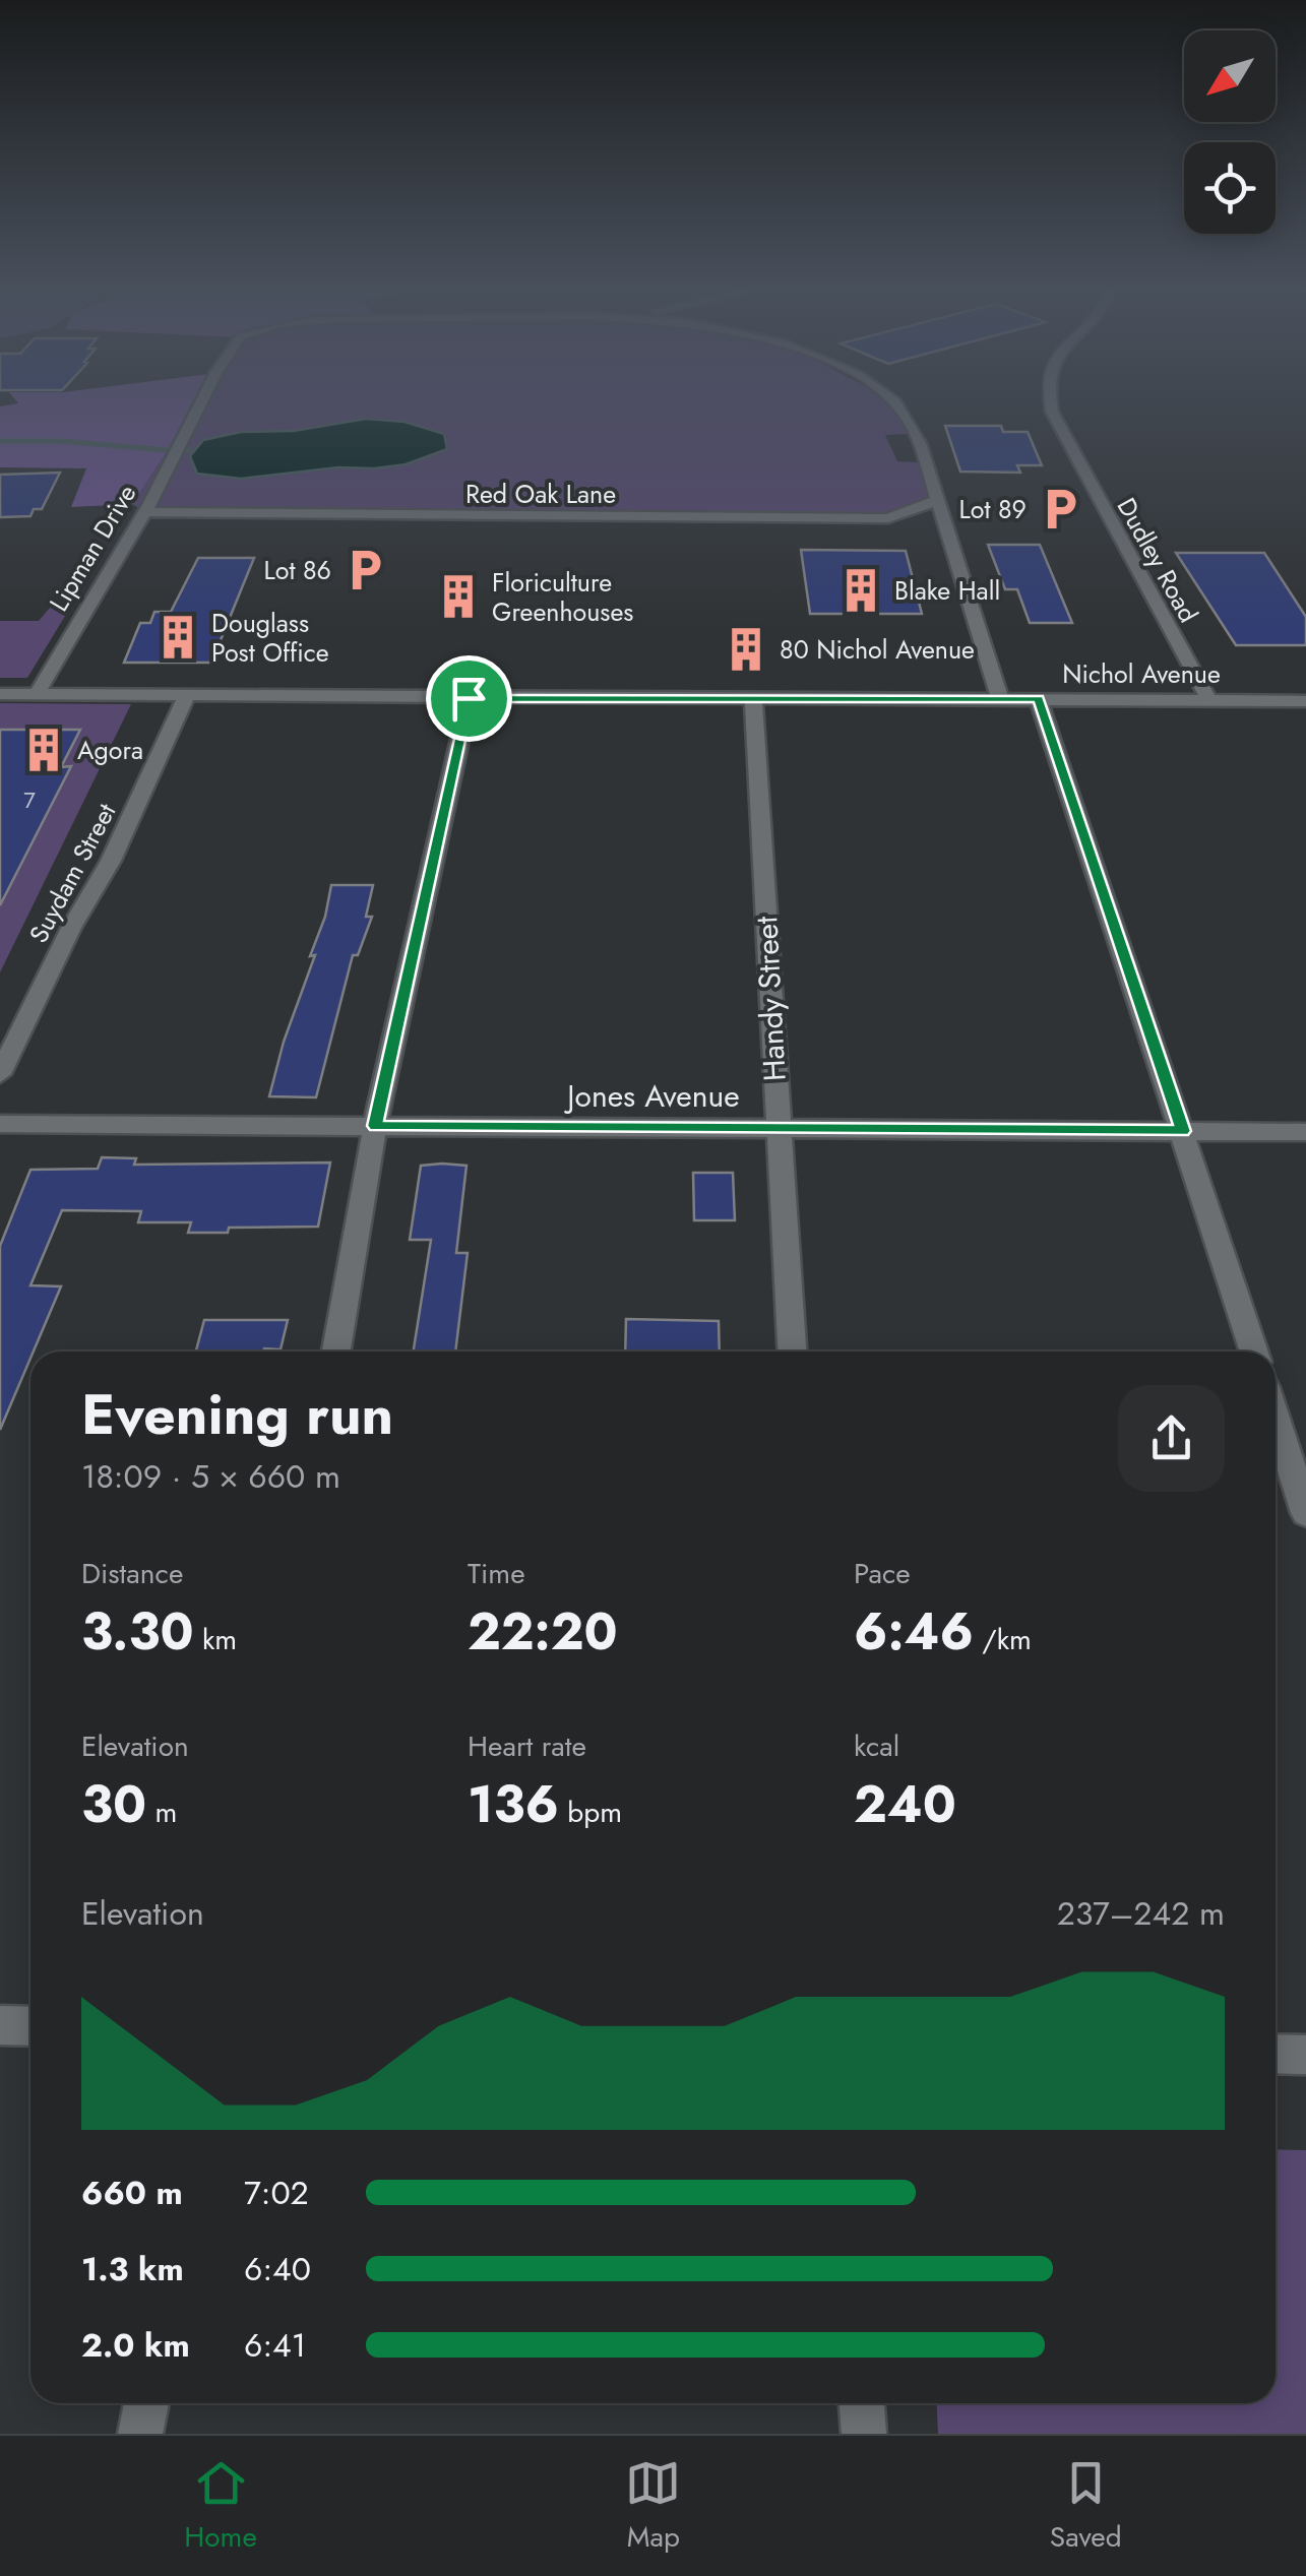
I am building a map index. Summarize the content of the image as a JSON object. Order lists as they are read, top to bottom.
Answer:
{
  "streets": {
    "street": [
      "Red Oak Lane",
      "Lipman Drive",
      "Dudley Road",
      "Nichol Avenue",
      "Suydam Street",
      "Handy Street",
      "Jones Avenue"
    ]
  },
  "crossings": [
    ["Red Oak Lane", "Lipman Drive"],
    ["Lipman Drive", "Nichol Avenue"],
    ["Dudley Road", "Nichol Avenue"],
    ["Nichol Avenue", "Suydam Street"],
    ["Nichol Avenue", "Handy Street"],
    ["Handy Street", "Jones Avenue"]
  ],
  "places": {
    "parking": ["Lot 89", "Lot 86"],
    "building": [
      "Blake Hall",
      "Floriculture Greenhouses",
      "Douglass Post Office",
      "80 Nichol Avenue",
      "Agora"
    ]
  },
  "house_numbers": ["7"],
  "north": "bottom left",
  "page": {
    "heading": ["Evening run", "18:09 · 5 × 660 m"],
    "stats": [
      ["Distance", "3.30 km"],
      ["Time", "22:20"],
      ["Pace", "6:46 /km"],
      ["Elevation", "30 m"],
      ["Heart rate", "136 bpm"],
      ["kcal", "240"]
    ],
    "chart": ["Elevation", "237–242 m"],
    "list": [
      {
        "name": "660 m",
        "note": "7:02"
      },
      {
        "name": "1.3 km",
        "note": "6:40"
      },
      {
        "name": "2.0 km",
        "note": "6:41"
      }
    ],
    "tabs": ["Home", "Map", "Saved"]
  }
}
